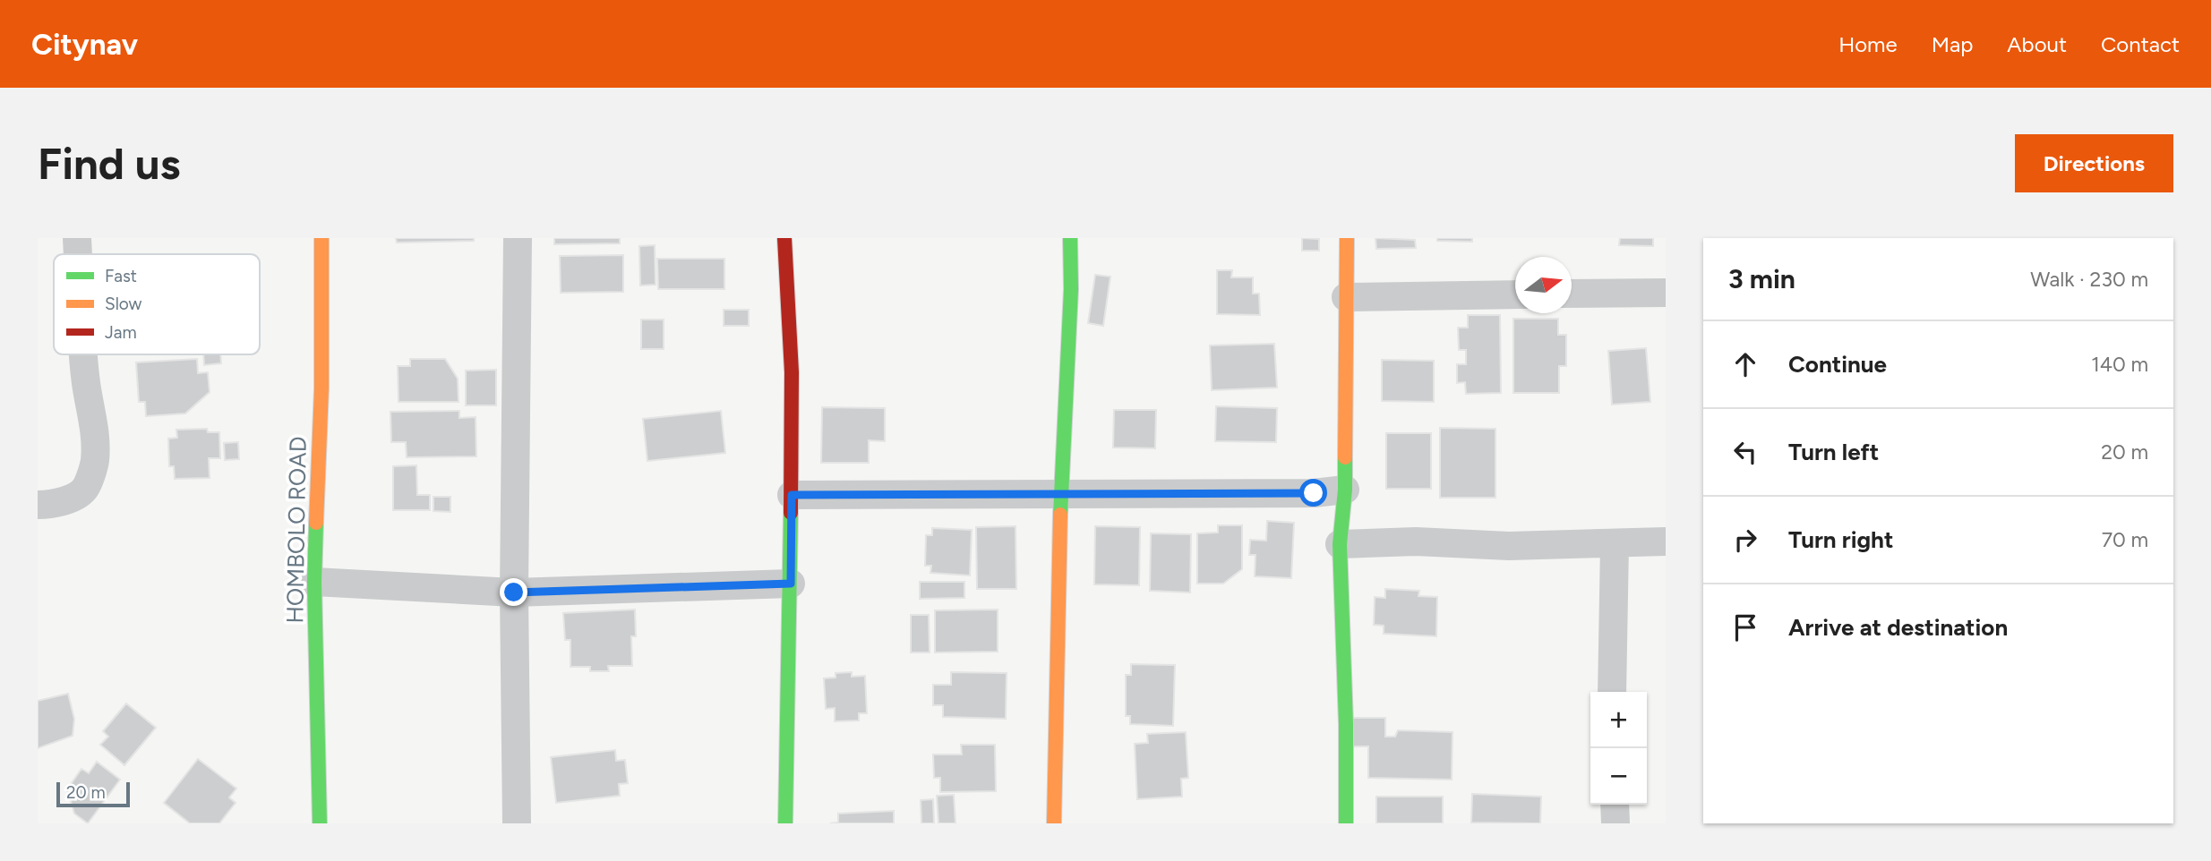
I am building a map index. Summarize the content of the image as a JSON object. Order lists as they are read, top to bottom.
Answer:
{
  "streets": {
    "street": ["HOMBOLO ROAD"]
  },
  "legend": ["Fast", "Slow", "Jam"],
  "scale_bar": "20 m",
  "north": "right",
  "page": {
    "header": "Citynav",
    "nav": [
      "Home",
      "Map",
      "About",
      "Contact"
    ],
    "buttons": "Directions",
    "title": "Find us",
    "heading": ["3 min", "Walk · 230 m"],
    "list": [
      ["Continue", "140 m"],
      ["Turn left", "20 m"],
      ["Turn right", "70 m"],
      "Arrive at destination"
    ],
    "map_buttons": ["+", "−"],
    "scale": "20 m"
  }
}
